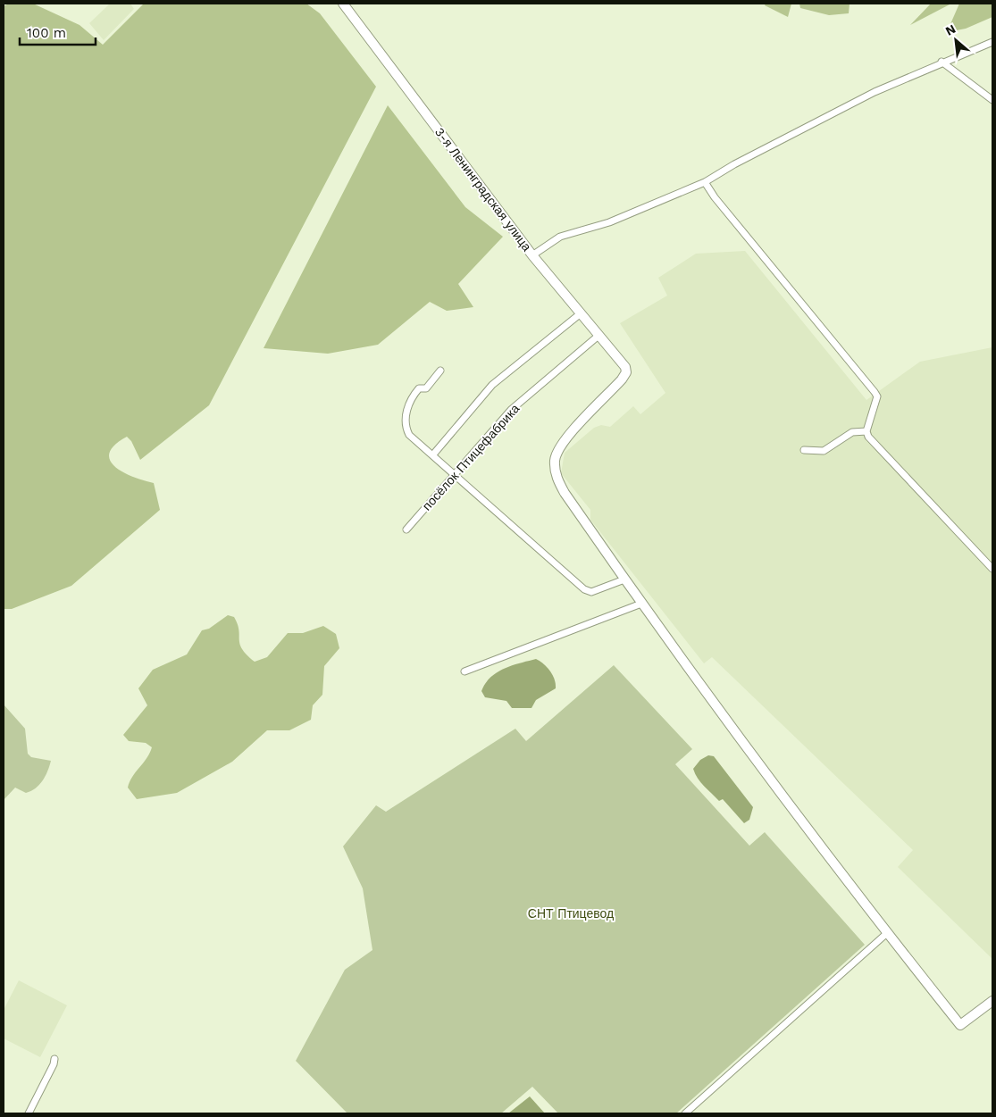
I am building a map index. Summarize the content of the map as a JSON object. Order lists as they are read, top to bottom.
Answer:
{
  "streets": {
    "street": ["3-я Ленинградская улица", "посёлок Птицефабрика"]
  },
  "crossings": [
    ["3-я Ленинградская улица", "посёлок Птицефабрика"]
  ],
  "parks": ["СНТ Птицевод"],
  "scale_bar": "100 m",
  "north": "top left"
}
